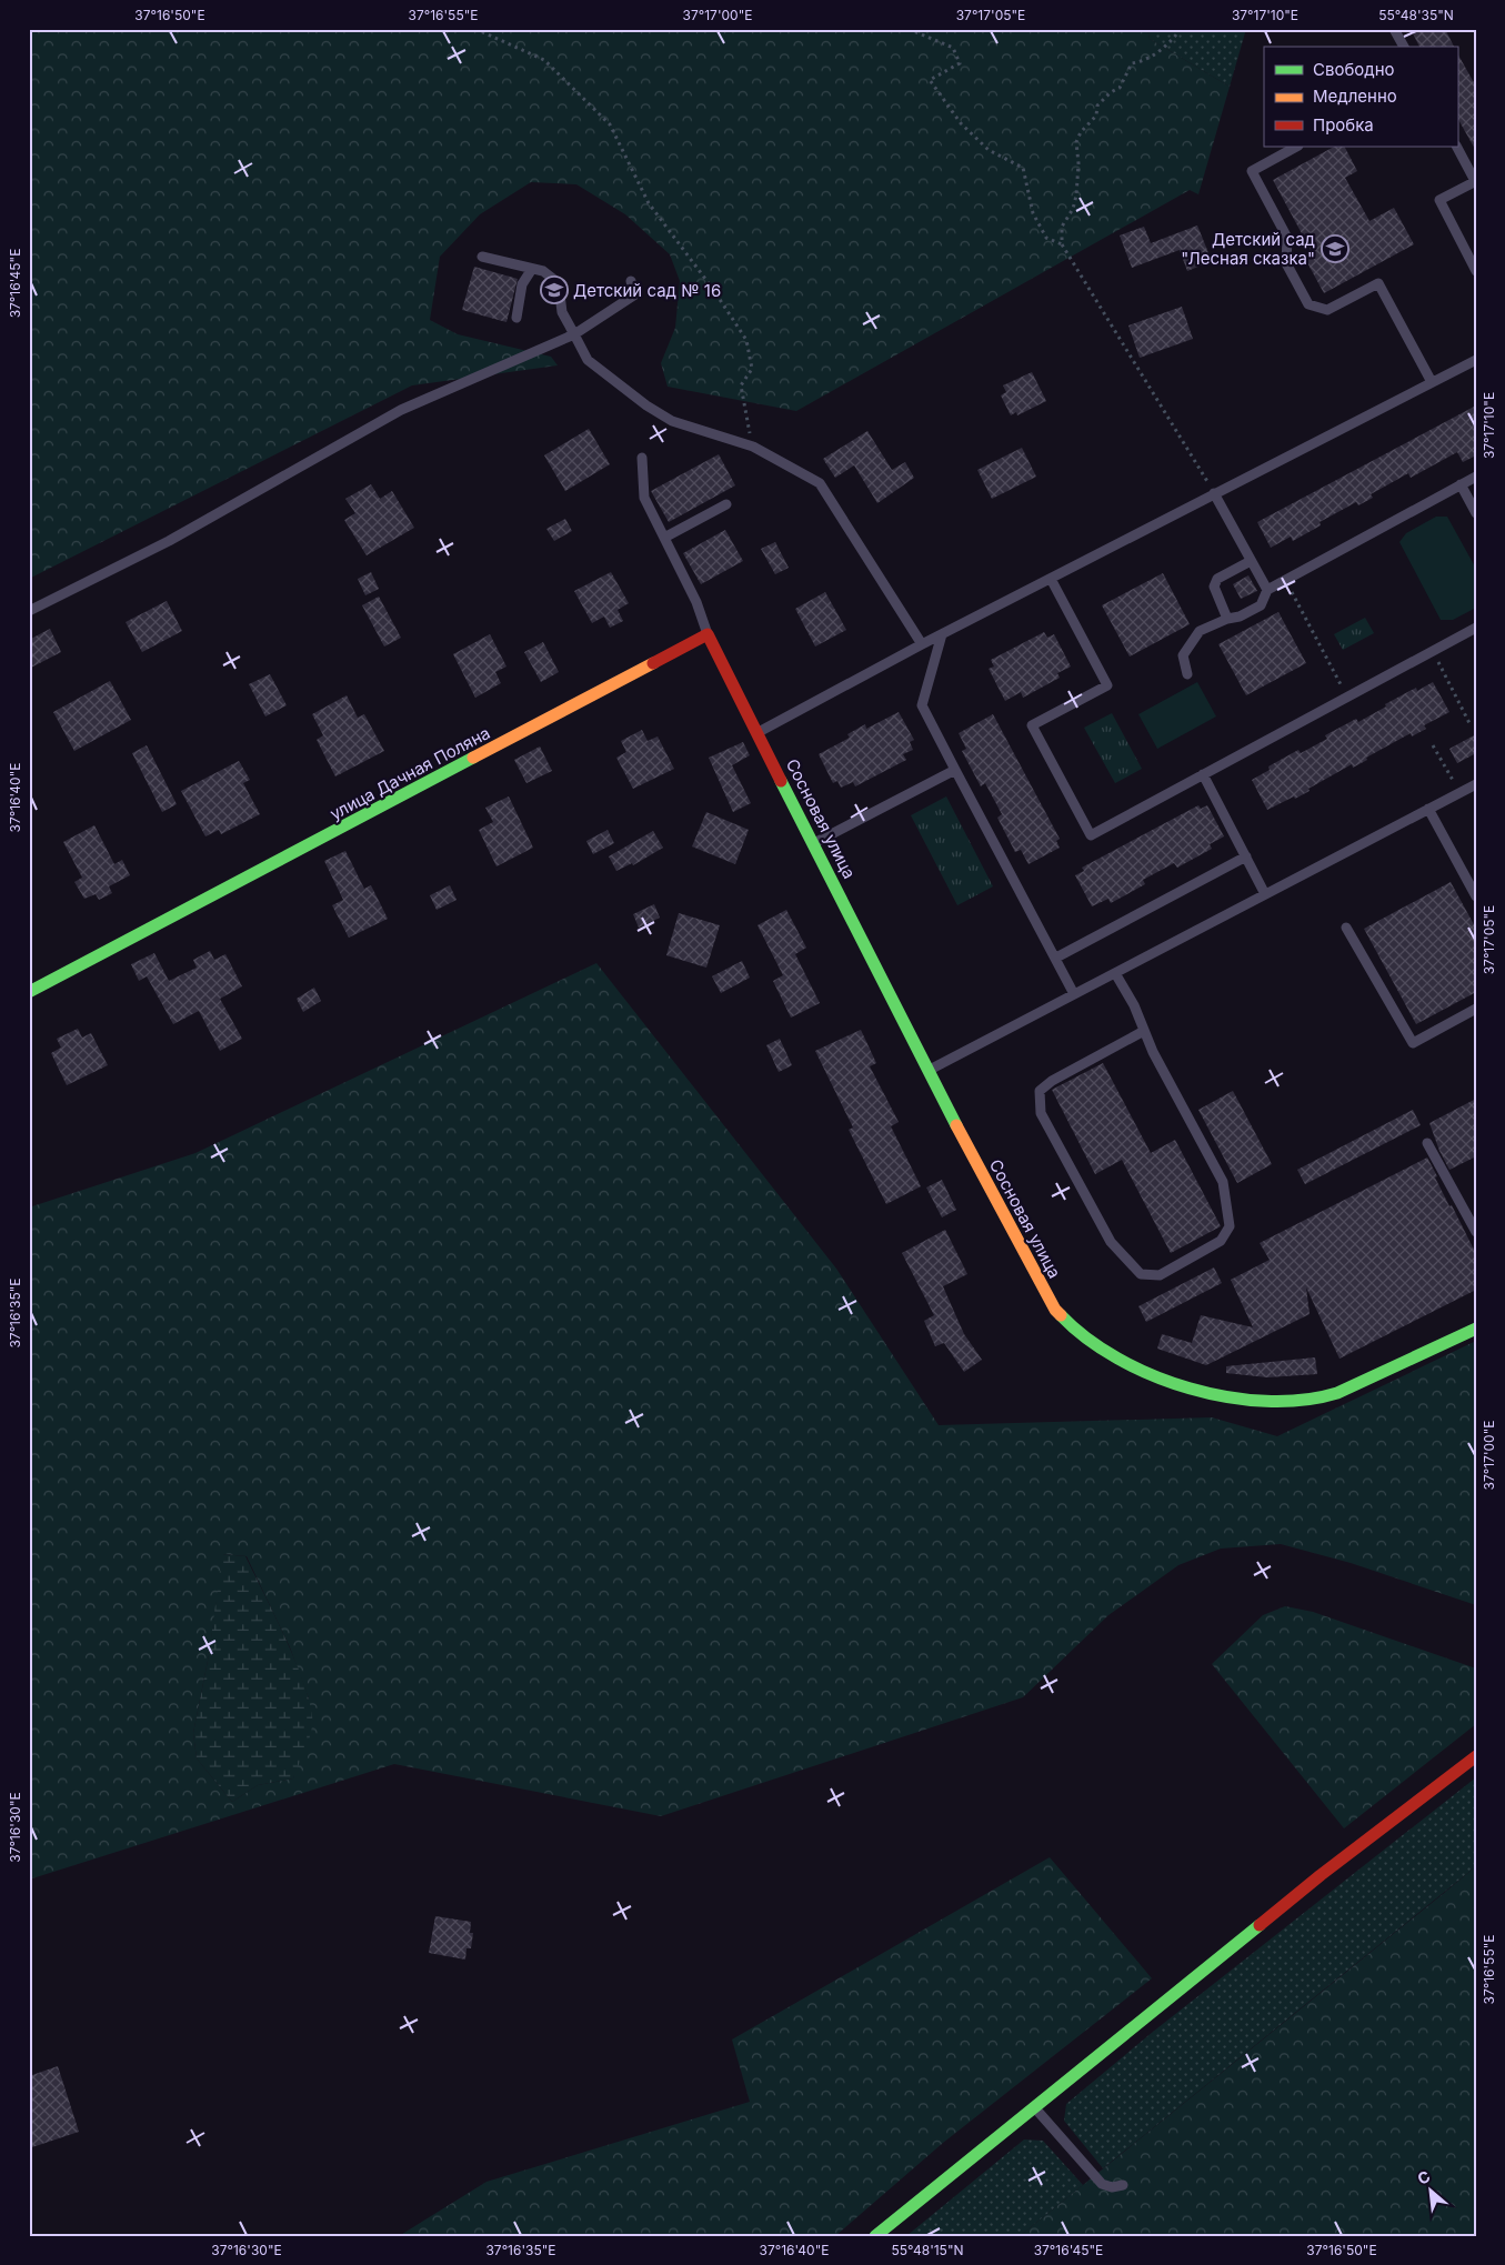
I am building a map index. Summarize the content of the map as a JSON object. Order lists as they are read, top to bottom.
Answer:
{
  "streets": {
    "street": ["улица Дачная Поляна", "Сосновая улица"]
  },
  "places": {
    "school or university": ["Детский сад \"Лесная сказка\"", "Детский сад № 16"]
  },
  "legend": ["Свободно", "Медленно", "Пробка"],
  "north": "top left",
  "coordinates": [
    "37°16'50\"E",
    "37°16'55\"E",
    "37°17'00\"E",
    "37°17'05\"E",
    "37°17'10\"E",
    "55°48'35\"N",
    "37°16'45\"E",
    "37°16'40\"E",
    "37°16'35\"E",
    "37°16'30\"E",
    "55°48'15\"N"
  ]
}
